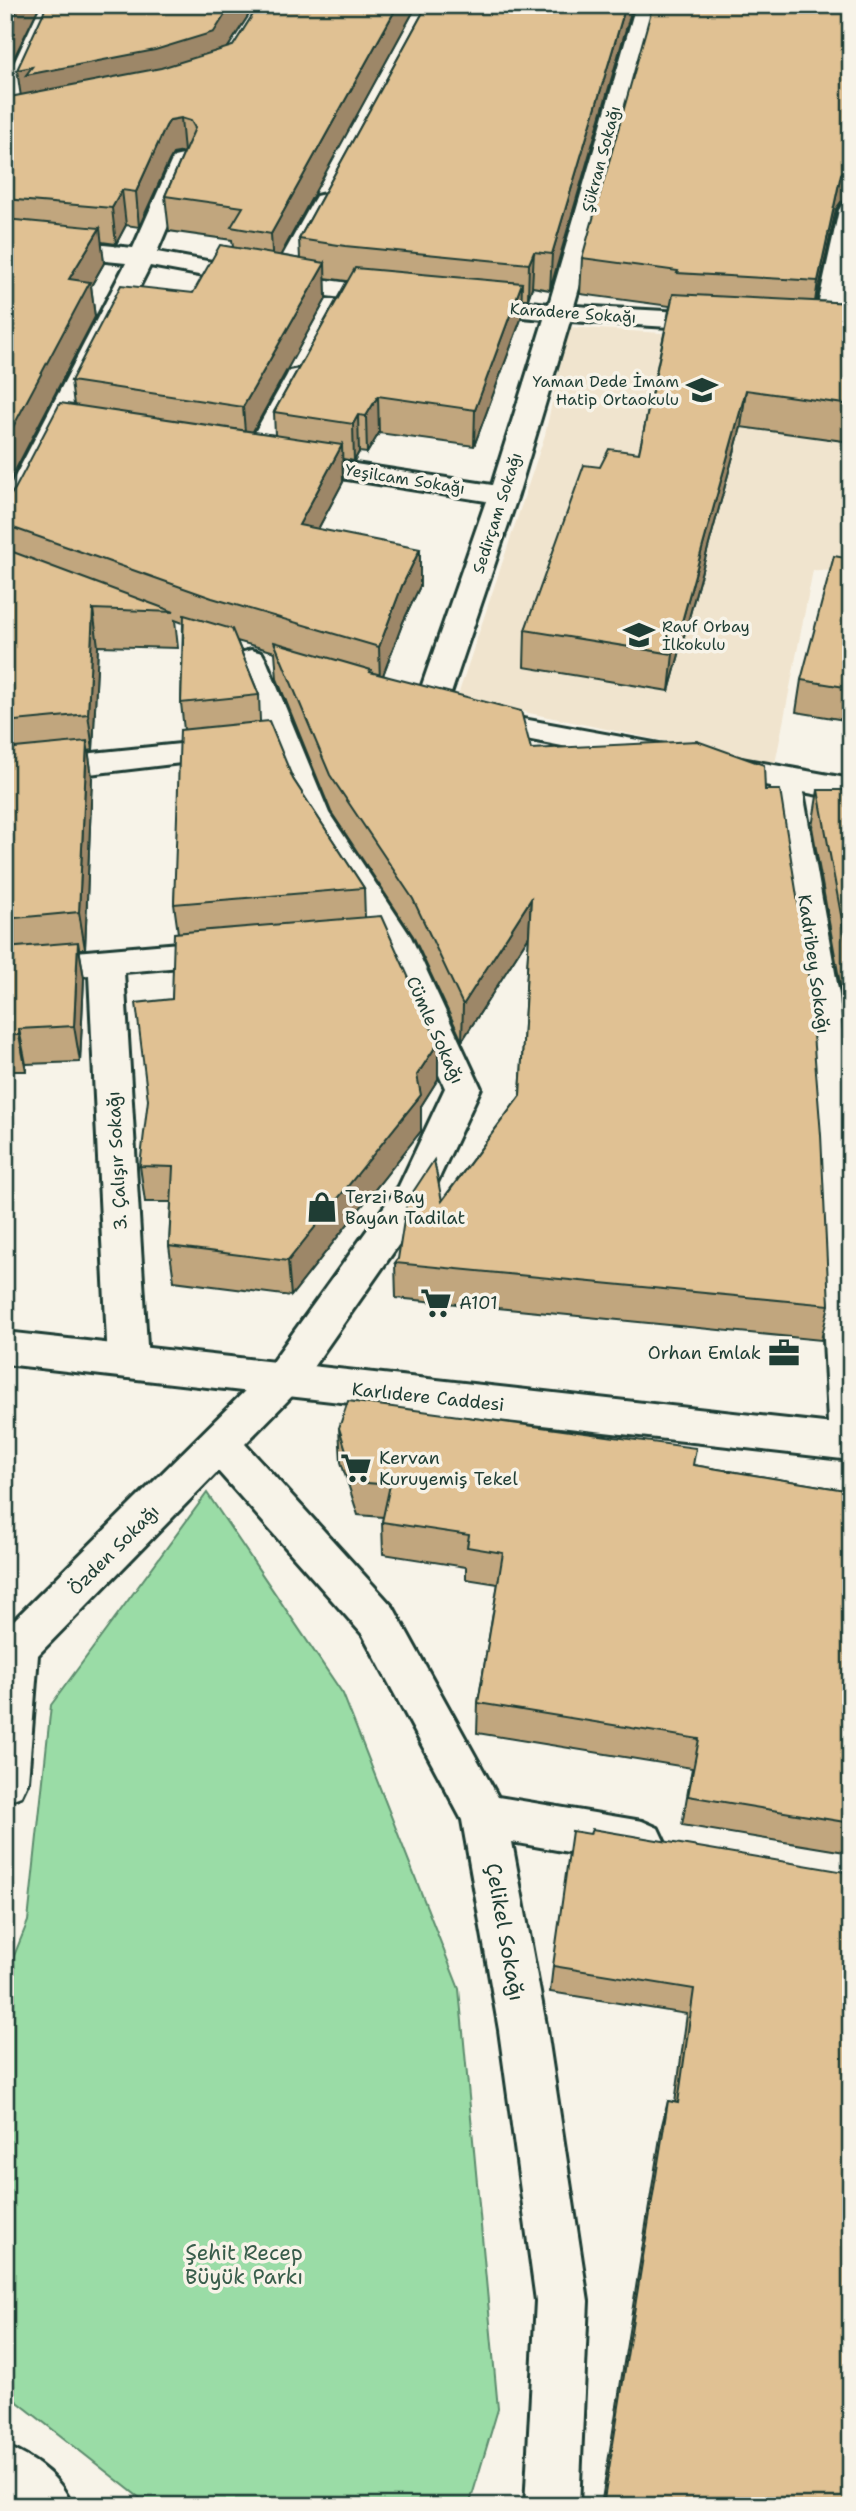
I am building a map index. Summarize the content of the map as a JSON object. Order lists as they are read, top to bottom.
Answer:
{
  "streets": {
    "street": [
      "Şükran Sokağı",
      "Karadere Sokağı",
      "Yeşilcam Sokağı",
      "Sedirçam Sokağı",
      "Kadribey Sokağı",
      "Cümle Sokağı",
      "3. Çalışır Sokağı",
      "Karlıdere Caddesi",
      "Özden Sokağı",
      "Çelikel Sokağı"
    ]
  },
  "crossings": [
    ["Şükran Sokağı", "Karadere Sokağı"],
    ["Şükran Sokağı", "Sedirçam Sokağı"],
    ["Karadere Sokağı", "Sedirçam Sokağı"],
    ["Yeşilcam Sokağı", "Sedirçam Sokağı"],
    ["Sedirçam Sokağı", "Kadribey Sokağı"],
    ["Kadribey Sokağı", "Karlıdere Caddesi"],
    ["Cümle Sokağı", "Karlıdere Caddesi"],
    ["Cümle Sokağı", "Özden Sokağı"],
    ["Cümle Sokağı", "Çelikel Sokağı"],
    ["3. Çalışır Sokağı", "Karlıdere Caddesi"],
    ["Özden Sokağı", "Çelikel Sokağı"]
  ],
  "parks": ["Şehit Recep Büyük Parkı"],
  "places": {
    "school or university": ["Yaman Dede İmam Hatip Ortaokulu", "Rauf Orbay İlkokulu"],
    "shop": ["Terzi Bay Bayan Tadilat"],
    "supermarket": ["A101", "Kervan Kuruyemiş Tekel"],
    "office": ["Orhan Emlak"]
  }
}
